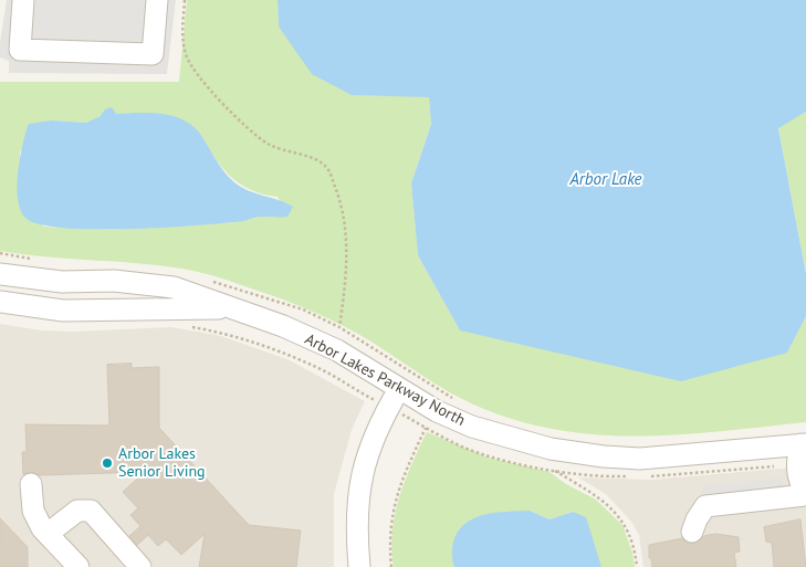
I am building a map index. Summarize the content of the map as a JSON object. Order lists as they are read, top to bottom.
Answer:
{
  "streets": {
    "street": ["Arbor Lakes Parkway North"]
  },
  "water": ["Arbor Lake"],
  "places": ["Arbor Lakes Senior Living"]
}
